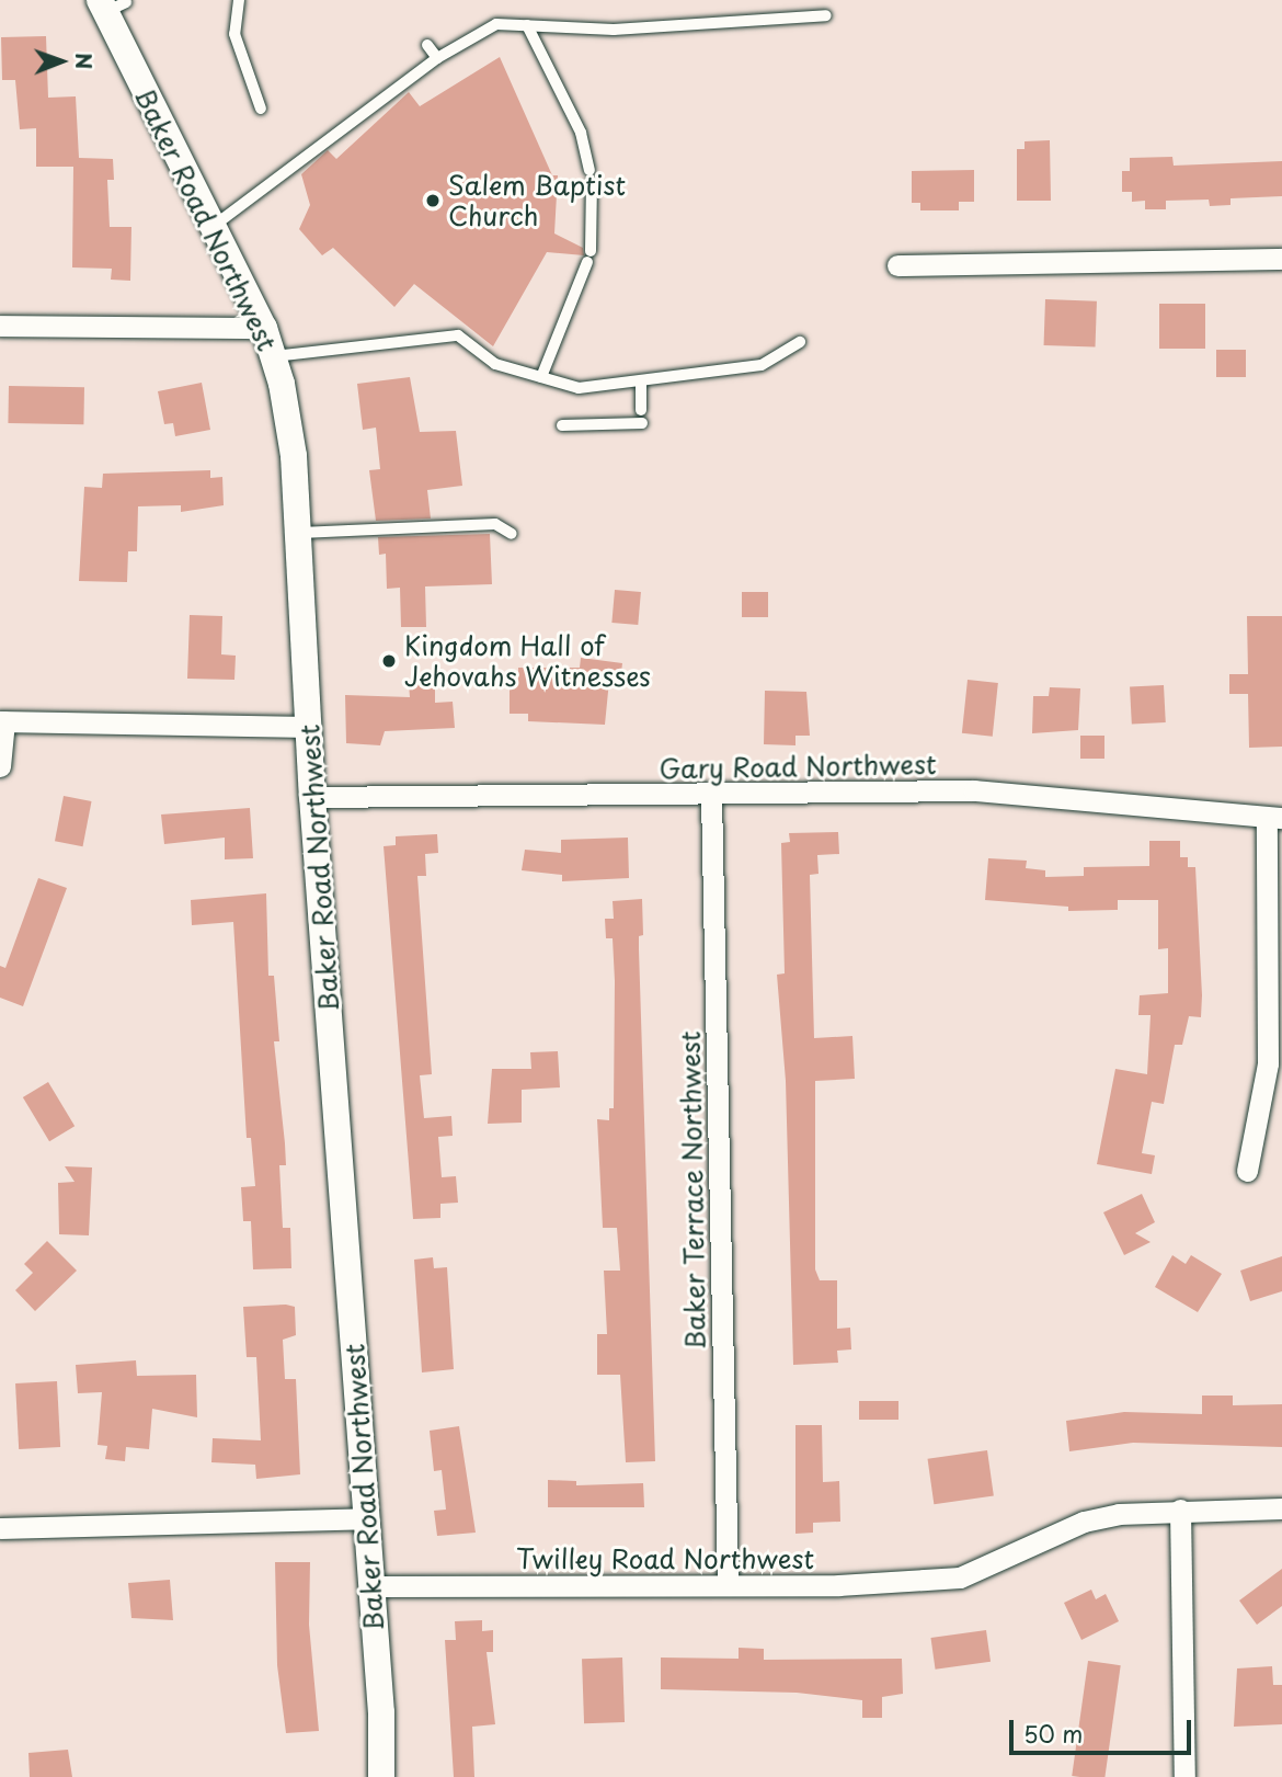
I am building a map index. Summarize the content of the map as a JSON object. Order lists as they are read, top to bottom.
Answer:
{
  "streets": {
    "street": [
      "Baker Road Northwest",
      "Gary Road Northwest",
      "Baker Terrace Northwest",
      "Twilley Road Northwest"
    ]
  },
  "crossings": [
    ["Baker Road Northwest", "Gary Road Northwest"],
    ["Baker Road Northwest", "Twilley Road Northwest"],
    ["Gary Road Northwest", "Baker Terrace Northwest"],
    ["Baker Terrace Northwest", "Twilley Road Northwest"]
  ],
  "places": ["Salem Baptist Church", "Kingdom Hall of Jehovahs Witnesses"],
  "scale_bar": "50 m",
  "north": "right"
}
